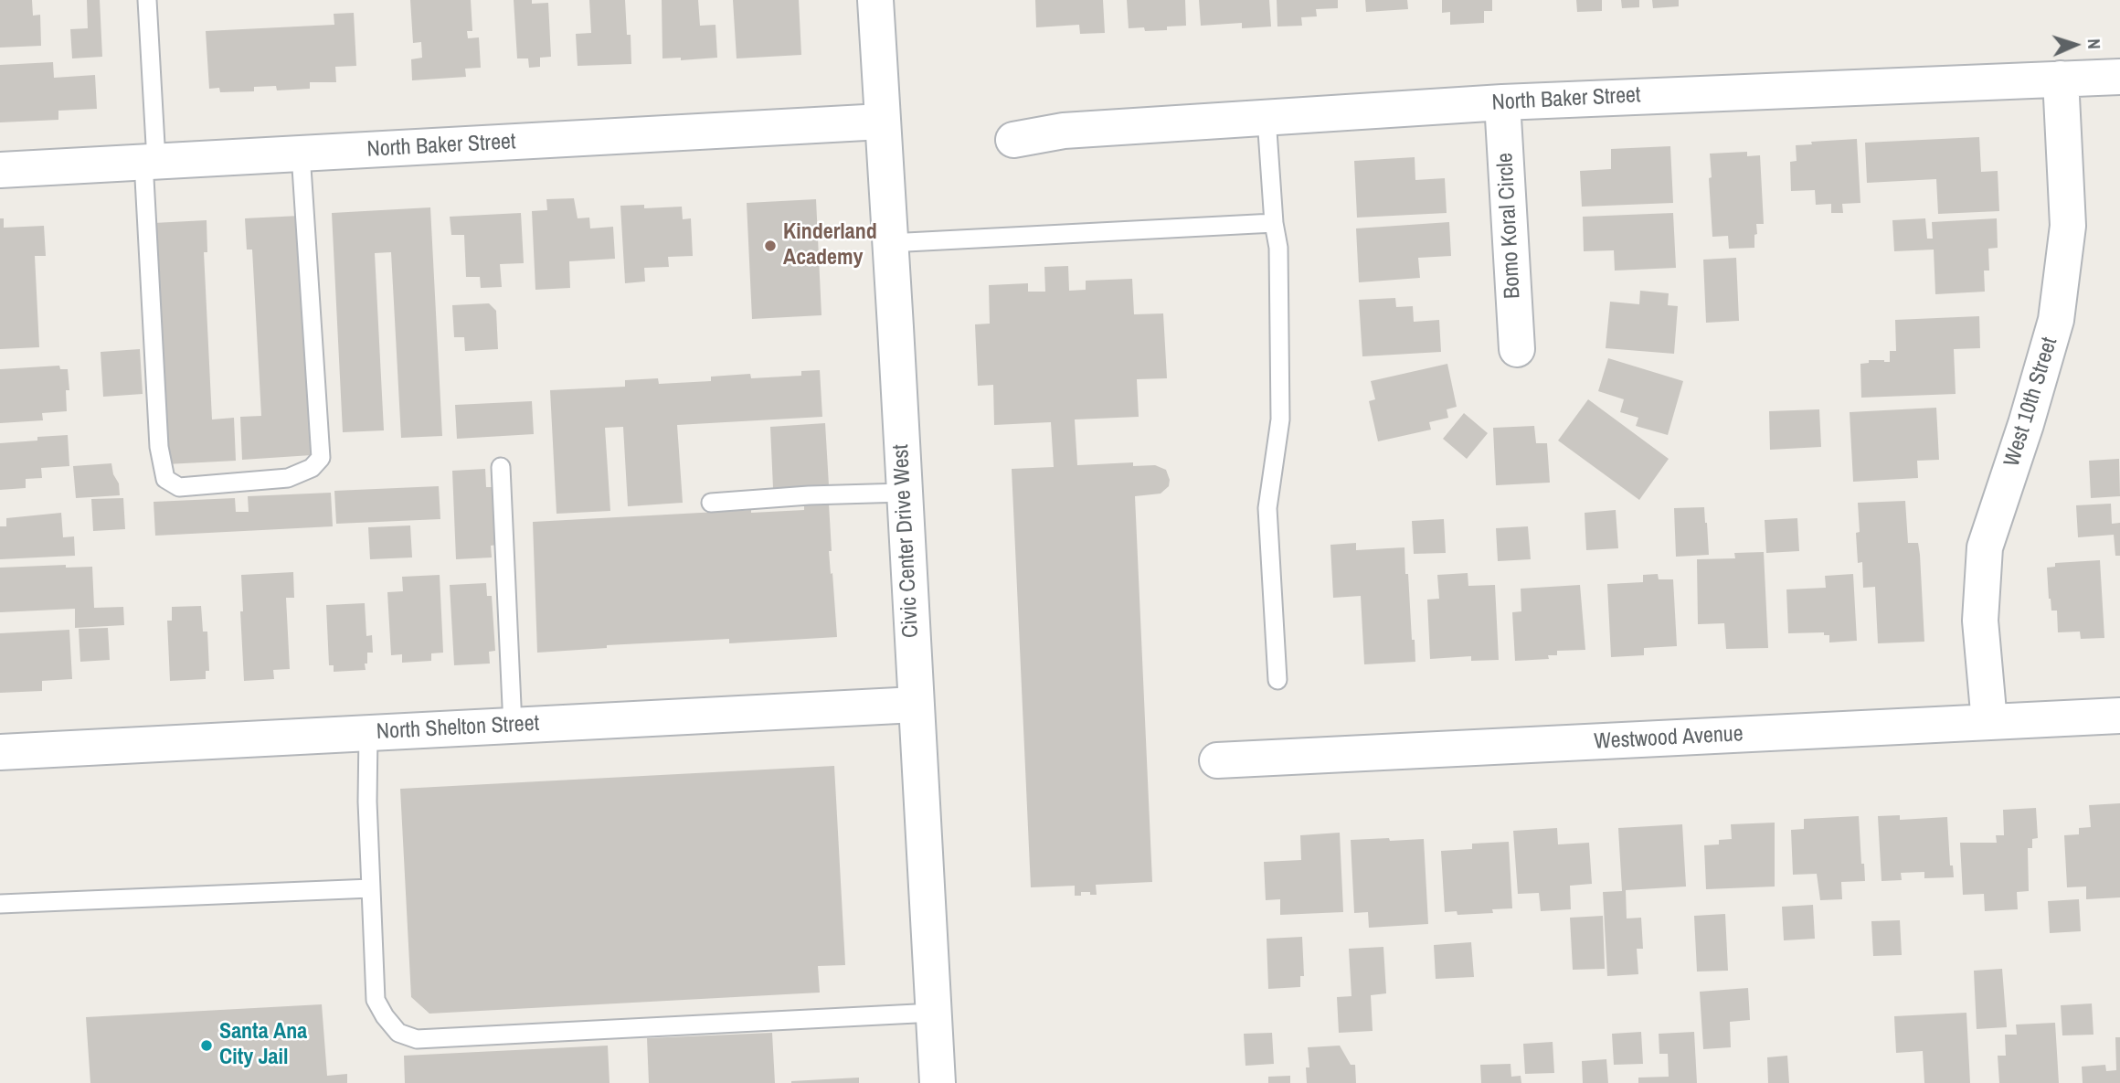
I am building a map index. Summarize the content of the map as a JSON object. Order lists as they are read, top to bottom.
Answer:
{
  "streets": {
    "street": [
      "North Baker Street",
      "Bomo Koral Circle",
      "West 10th Street",
      "Civic Center Drive West",
      "North Shelton Street",
      "Westwood Avenue"
    ]
  },
  "crossings": [
    ["North Baker Street", "Bomo Koral Circle"],
    ["North Baker Street", "West 10th Street"],
    ["North Baker Street", "Civic Center Drive West"],
    ["West 10th Street", "Westwood Avenue"],
    ["Civic Center Drive West", "North Shelton Street"]
  ],
  "places": ["Kinderland Academy", "Santa Ana City Jail"],
  "north": "right"
}
